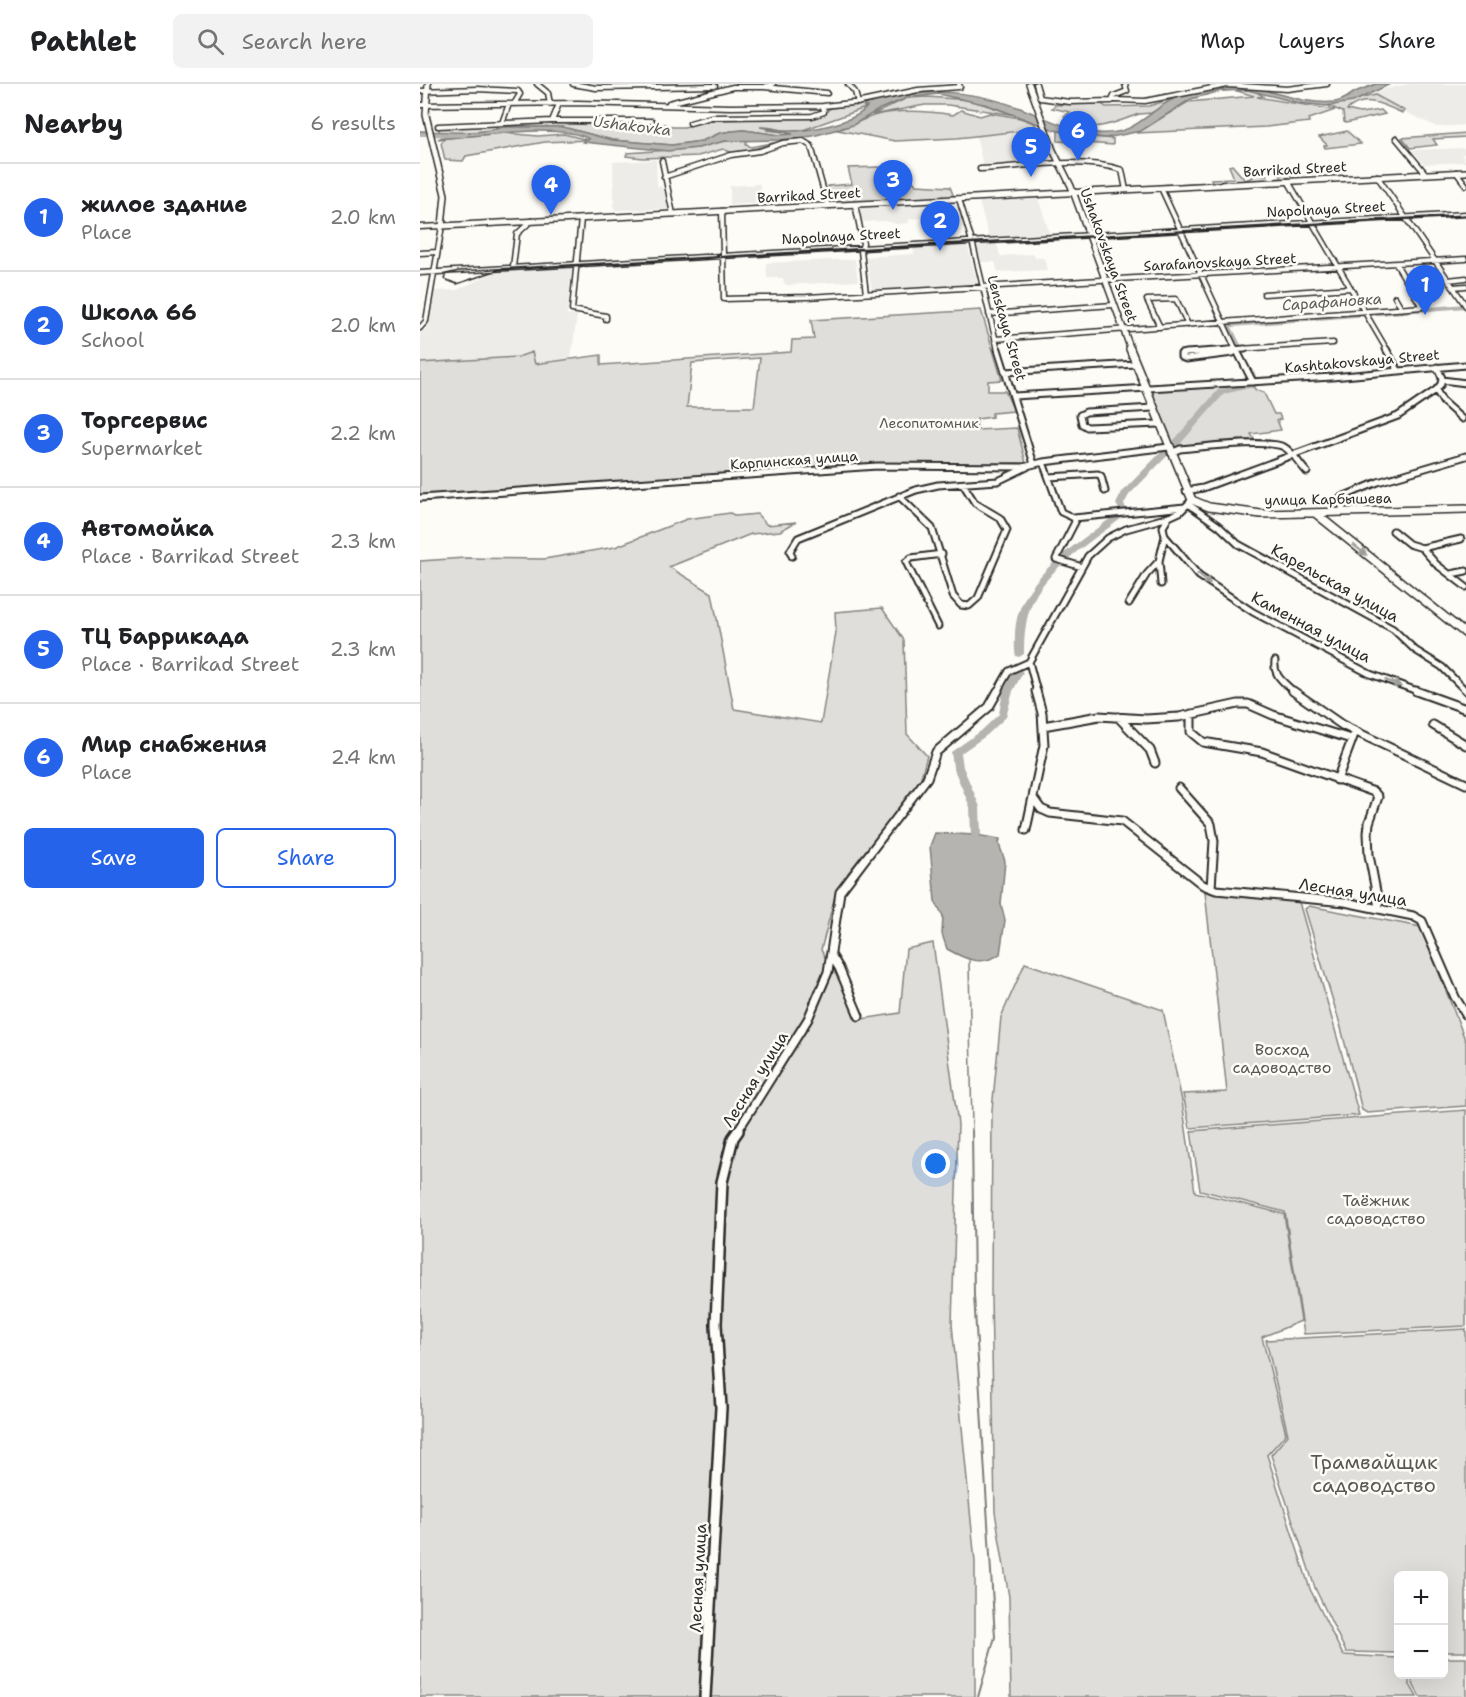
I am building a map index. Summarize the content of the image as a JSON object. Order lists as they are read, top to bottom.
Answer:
{
  "streets": {
    "main road": ["Barrikad Street", "Ushakovskaya Street", "улица Карбышева"],
    "street": [
      "Napolnaya Street",
      "Sarafanovskaya Street",
      "Lenskaya Street",
      "Kashtakovskaya Street",
      "Карпинская улица",
      "Карельская улица",
      "Каменная улица",
      "Лесная улица"
    ]
  },
  "crossings": [
    ["Barrikad Street", "Ushakovskaya Street"],
    ["Barrikad Street", "Lenskaya Street"],
    ["Napolnaya Street", "Ushakovskaya Street"],
    ["Napolnaya Street", "Sarafanovskaya Street"],
    ["Napolnaya Street", "Lenskaya Street"],
    ["Ushakovskaya Street", "Sarafanovskaya Street"],
    ["Ushakovskaya Street", "Kashtakovskaya Street"],
    ["Ushakovskaya Street", "Карпинская улица"],
    ["Ushakovskaya Street", "улица Карбышева"],
    ["Ushakovskaya Street", "Карельская улица"],
    ["Ushakovskaya Street", "Лесная улица"],
    ["Sarafanovskaya Street", "Lenskaya Street"],
    ["Lenskaya Street", "Карпинская улица"],
    ["улица Карбышева", "Карельская улица"],
    ["улица Карбышева", "Лесная улица"],
    ["Карельская улица", "Лесная улица"]
  ],
  "water": ["Ushakovka", "Сарафановка"],
  "parks": [
    "Лесопитомник",
    "Восход садоводство",
    "Таёжник садоводство",
    "Трамвайщик садоводство"
  ],
  "page": {
    "header": "Pathlet",
    "search": "Search here",
    "nav": ["Map", "Layers", "Share"],
    "heading": ["Nearby", "6 results"],
    "pins": [
      "6",
      "5",
      "3",
      "4",
      "2",
      "1"
    ],
    "list": [
      {
        "mark": "1",
        "name": "жилое здание",
        "note": "Place",
        "value": "2.0 km"
      },
      {
        "mark": "2",
        "name": "Школа 66",
        "note": "School",
        "value": "2.0 km"
      },
      {
        "mark": "3",
        "name": "Торгсервис",
        "note": "Supermarket",
        "value": "2.2 km"
      },
      {
        "mark": "4",
        "name": "Автомойка",
        "note": "Place · Barrikad Street",
        "value": "2.3 km"
      },
      {
        "mark": "5",
        "name": "ТЦ Баррикада",
        "note": "Place · Barrikad Street",
        "value": "2.3 km"
      },
      {
        "mark": "6",
        "name": "Мир снабжения",
        "note": "Place",
        "value": "2.4 km"
      }
    ],
    "buttons": ["Save", "Share"],
    "map_buttons": ["+", "−"]
  }
}
